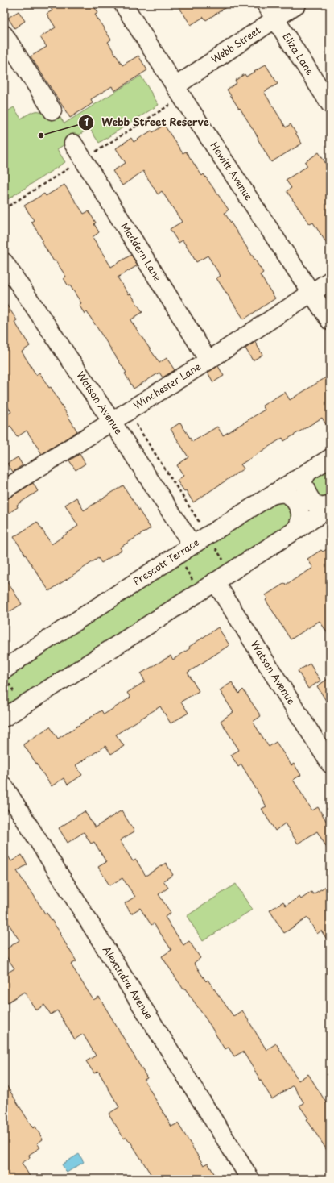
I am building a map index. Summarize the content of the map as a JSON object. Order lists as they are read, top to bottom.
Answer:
{
  "streets": {
    "street": [
      "Webb Street",
      "Eliza Lane",
      "Hewitt Avenue",
      "Maddern Lane",
      "Winchester Lane",
      "Watson Avenue",
      "Prescott Terrace",
      "Alexandra Avenue"
    ]
  },
  "crossings": [
    ["Webb Street", "Eliza Lane"],
    ["Webb Street", "Hewitt Avenue"],
    ["Hewitt Avenue", "Winchester Lane"],
    ["Maddern Lane", "Winchester Lane"],
    ["Winchester Lane", "Watson Avenue"],
    ["Watson Avenue", "Prescott Terrace"]
  ],
  "places": ["Webb Street Reserve"]
}
